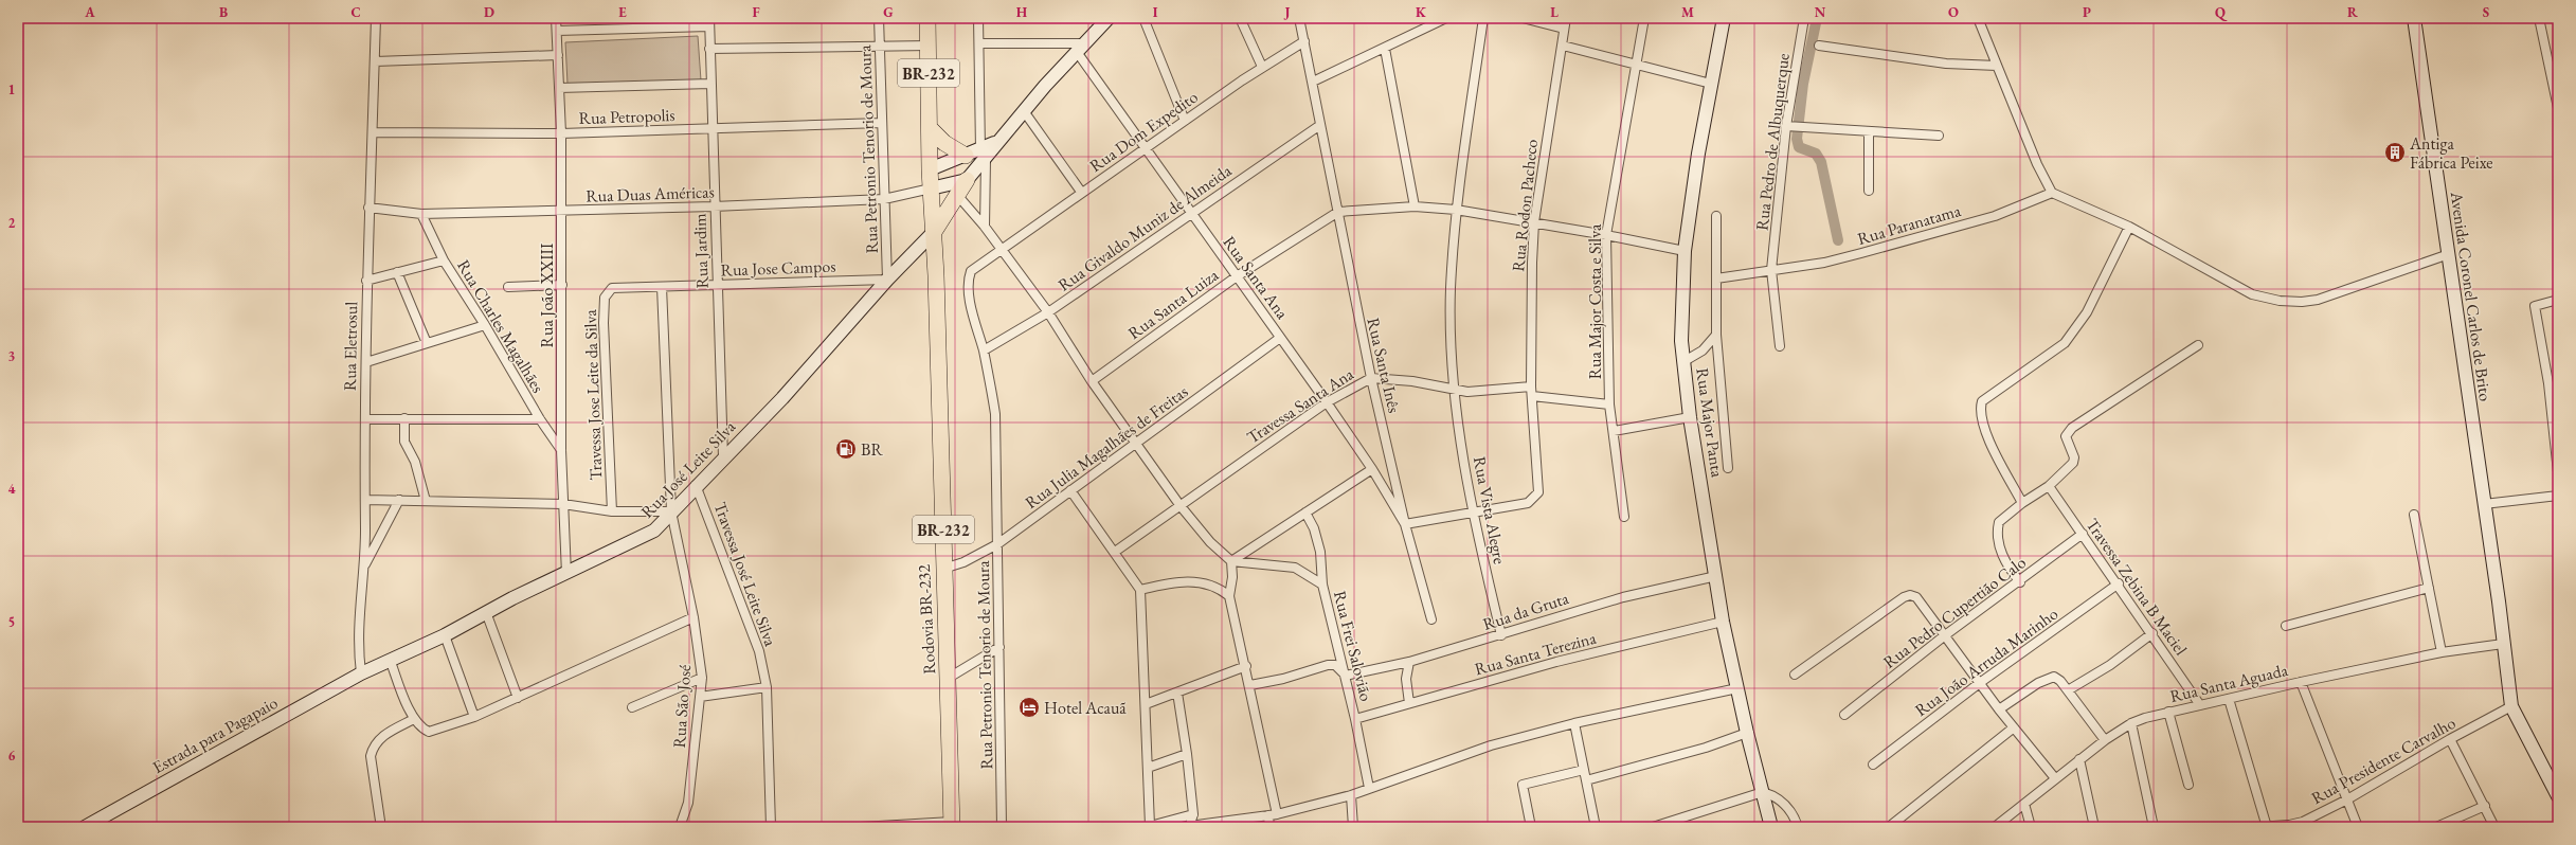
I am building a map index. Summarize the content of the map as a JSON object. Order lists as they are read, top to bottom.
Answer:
{
  "streets": {
    "highway": ["BR-232", "Rodovia BR-232"],
    "street": [
      "Rua Petropolis",
      "Rua Dom Expedito",
      "Rua Pedro de Albuquerque",
      "Rua Petronio Tenorio de Moura",
      "Rua Duas Américas",
      "Rua Rodon Pacheco",
      "Rua Paranatama",
      "Rua Givaldo Muniz de Almeida",
      "Rua Jardim",
      "Rua Jose Campos",
      "Rua Santa Ana",
      "Rua João XXIII",
      "Avenida Coronel Carlos de Brito",
      "Rua Major Costa e Silva",
      "Rua Santa Luiza",
      "Rua Charles Magalhães",
      "Rua Eletrosul",
      "Rua Santa Inês",
      "Travessa Jose Leite da Silva",
      "Travessa Santa Ana",
      "Rua Major Panta",
      "Rua Julia Magalhães de Freitas",
      "Rua José Leite Silva",
      "Rua Vista Alegre",
      "Travessa José Leite Silva",
      "Travessa Zebina B Maciel",
      "Rua da Gruta",
      "Rua Pedro Cupertião Calo",
      "Rua Frei Salovião",
      "Rua Santa Terezina",
      "Rua João Arruda Marinho",
      "Rua Santa Aguada",
      "Rua São José",
      "Estrada para Pagapaio",
      "Rua Presidente Carvalho"
    ]
  },
  "crossings": [
    ["BR-232", "Rua Duas Américas"],
    ["BR-232", "Rua José Leite Silva"],
    ["BR-232", "Rodovia BR-232"],
    ["Rua Petropolis", "Rua Petronio Tenorio de Moura"],
    ["Rua Petropolis", "Rua Jardim"],
    ["Rua Petropolis", "Rua João XXIII"],
    ["Rua Petropolis", "Rua Eletrosul"],
    ["Rua Dom Expedito", "Rua Petronio Tenorio de Moura"],
    ["Rua Dom Expedito", "Rua Givaldo Muniz de Almeida"],
    ["Rua Dom Expedito", "Rua Santa Ana"],
    ["Rua Dom Expedito", "Rua Santa Inês"],
    ["Rua Pedro de Albuquerque", "Rua Paranatama"],
    ["Rua Petronio Tenorio de Moura", "Rua Duas Américas"],
    ["Rua Petronio Tenorio de Moura", "Rua Givaldo Muniz de Almeida"],
    ["Rua Petronio Tenorio de Moura", "Rua Jose Campos"],
    ["Rua Petronio Tenorio de Moura", "Rua Julia Magalhães de Freitas"],
    ["Rua Petronio Tenorio de Moura", "Rua José Leite Silva"],
    ["Rua Duas Américas", "Rua Jardim"],
    ["Rua Duas Américas", "Rua João XXIII"],
    ["Rua Duas Américas", "Rua Charles Magalhães"],
    ["Rua Duas Américas", "Rua Eletrosul"],
    ["Rua Rodon Pacheco", "Travessa Santa Ana"],
    ["Rua Givaldo Muniz de Almeida", "Rua Santa Ana"],
    ["Rua Givaldo Muniz de Almeida", "Rua Santa Inês"],
    ["Rua Jardim", "Rua Jose Campos"],
    ["Rua Jardim", "Rua José Leite Silva"],
    ["Rua Jose Campos", "Travessa Jose Leite da Silva"],
    ["Rua Jose Campos", "Rua José Leite Silva"],
    ["Rua Jose Campos", "Rua São José"],
    ["Rua Santa Ana", "Rua Santa Luiza"],
    ["Rua Santa Ana", "Rua Santa Inês"],
    ["Rua Santa Ana", "Travessa Santa Ana"],
    ["Rua Santa Ana", "Rua Julia Magalhães de Freitas"],
    ["Rua João XXIII", "Rua Charles Magalhães"],
    ["Rua João XXIII", "Rua José Leite Silva"],
    ["Avenida Coronel Carlos de Brito", "Rua Santa Aguada"],
    ["Avenida Coronel Carlos de Brito", "Rua Presidente Carvalho"],
    ["Rua Santa Luiza", "Rua Santa Inês"],
    ["Rua Eletrosul", "Rua José Leite Silva"],
    ["Rua Eletrosul", "Estrada para Pagapaio"],
    ["Rua Santa Inês", "Travessa Santa Ana"],
    ["Travessa Santa Ana", "Rua Vista Alegre"],
    ["Rua Major Panta", "Rua da Gruta"],
    ["Rua Major Panta", "Rua Santa Terezina"],
    ["Rua Julia Magalhães de Freitas", "Rodovia BR-232"],
    ["Rua José Leite Silva", "Travessa José Leite Silva"],
    ["Rua José Leite Silva", "Rodovia BR-232"],
    ["Rua José Leite Silva", "Rua São José"],
    ["Rua José Leite Silva", "Estrada para Pagapaio"],
    ["Rua Vista Alegre", "Rua da Gruta"],
    ["Travessa Zebina B Maciel", "Rua Pedro Cupertião Calo"],
    ["Travessa Zebina B Maciel", "Rua João Arruda Marinho"],
    ["Travessa Zebina B Maciel", "Rua Santa Aguada"],
    ["Rua da Gruta", "Rua Frei Salovião"],
    ["Rua Frei Salovião", "Rua Santa Terezina"]
  ],
  "places": {
    "building": ["Antiga Fábrica Peixe"],
    "fuel station": ["BR"],
    "hotel": ["Hotel Acauã"]
  },
  "grid": {
    "columns": [
      "A",
      "B",
      "C",
      "D",
      "E",
      "F",
      "G",
      "H",
      "I",
      "J",
      "K",
      "L",
      "M",
      "N",
      "O",
      "P",
      "Q",
      "R",
      "S"
    ],
    "rows": [
      "1",
      "2",
      "3",
      "4",
      "5",
      "6"
    ]
  }
}
